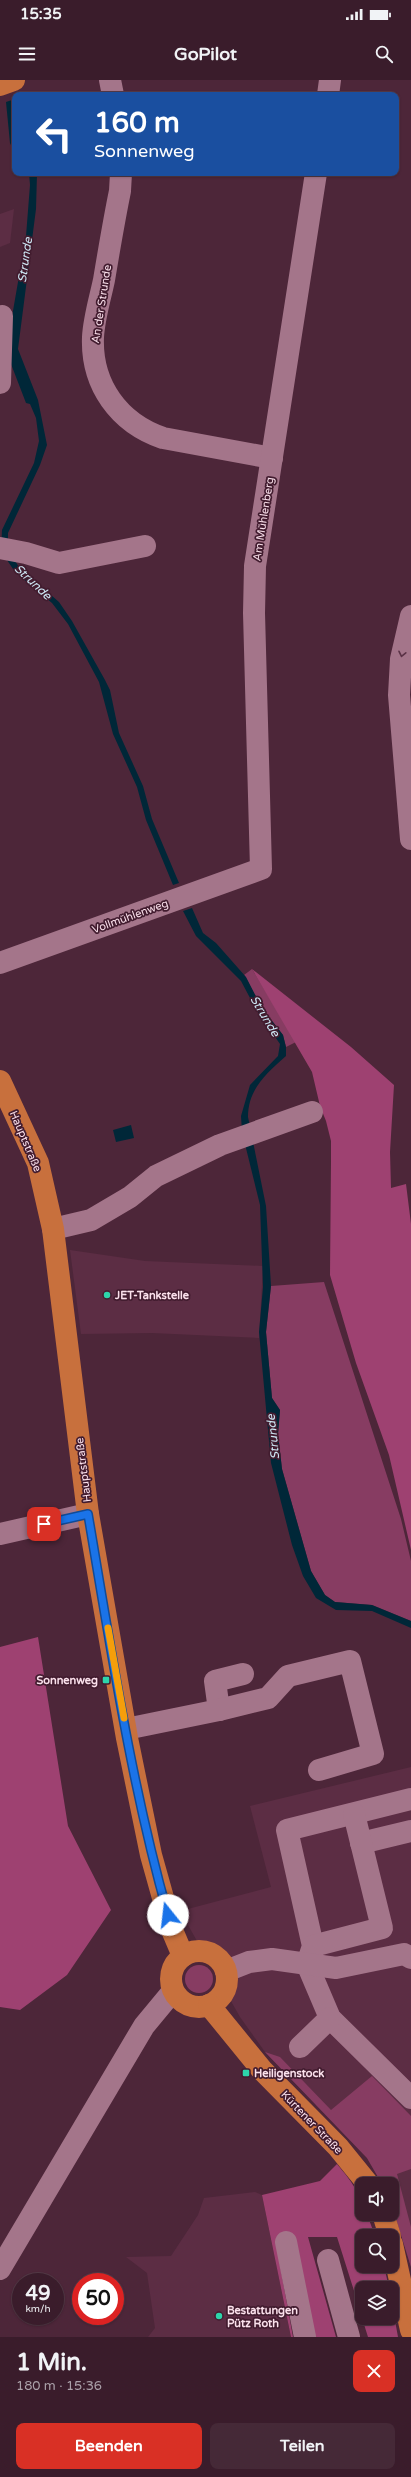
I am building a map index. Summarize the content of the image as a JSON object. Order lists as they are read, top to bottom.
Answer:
{
  "streets": {
    "main road": ["Hauptstraße", "Kürtener Straße"],
    "street": ["An der Strunde", "Am Mühlenberg", "Vollmühlenweg"]
  },
  "crossings": [
    ["An der Strunde", "Am Mühlenberg"],
    ["Am Mühlenberg", "Vollmühlenweg"],
    ["Hauptstraße", "Kürtener Straße"]
  ],
  "water": ["Strunde"],
  "places": {
    "other": ["JET-Tankstelle", "Bestattungen Pütz Roth"],
    "transit": ["Sonnenweg", "Heiligenstock"]
  },
  "page": {
    "status": "15:35",
    "header": "GoPilot",
    "turn": ["160 m", "Sonnenweg"],
    "speed": "49 km/h",
    "limit": "50",
    "heading": ["1 Min.", "180 m · 15:36"],
    "buttons": ["Beenden", "Teilen"]
  }
}
